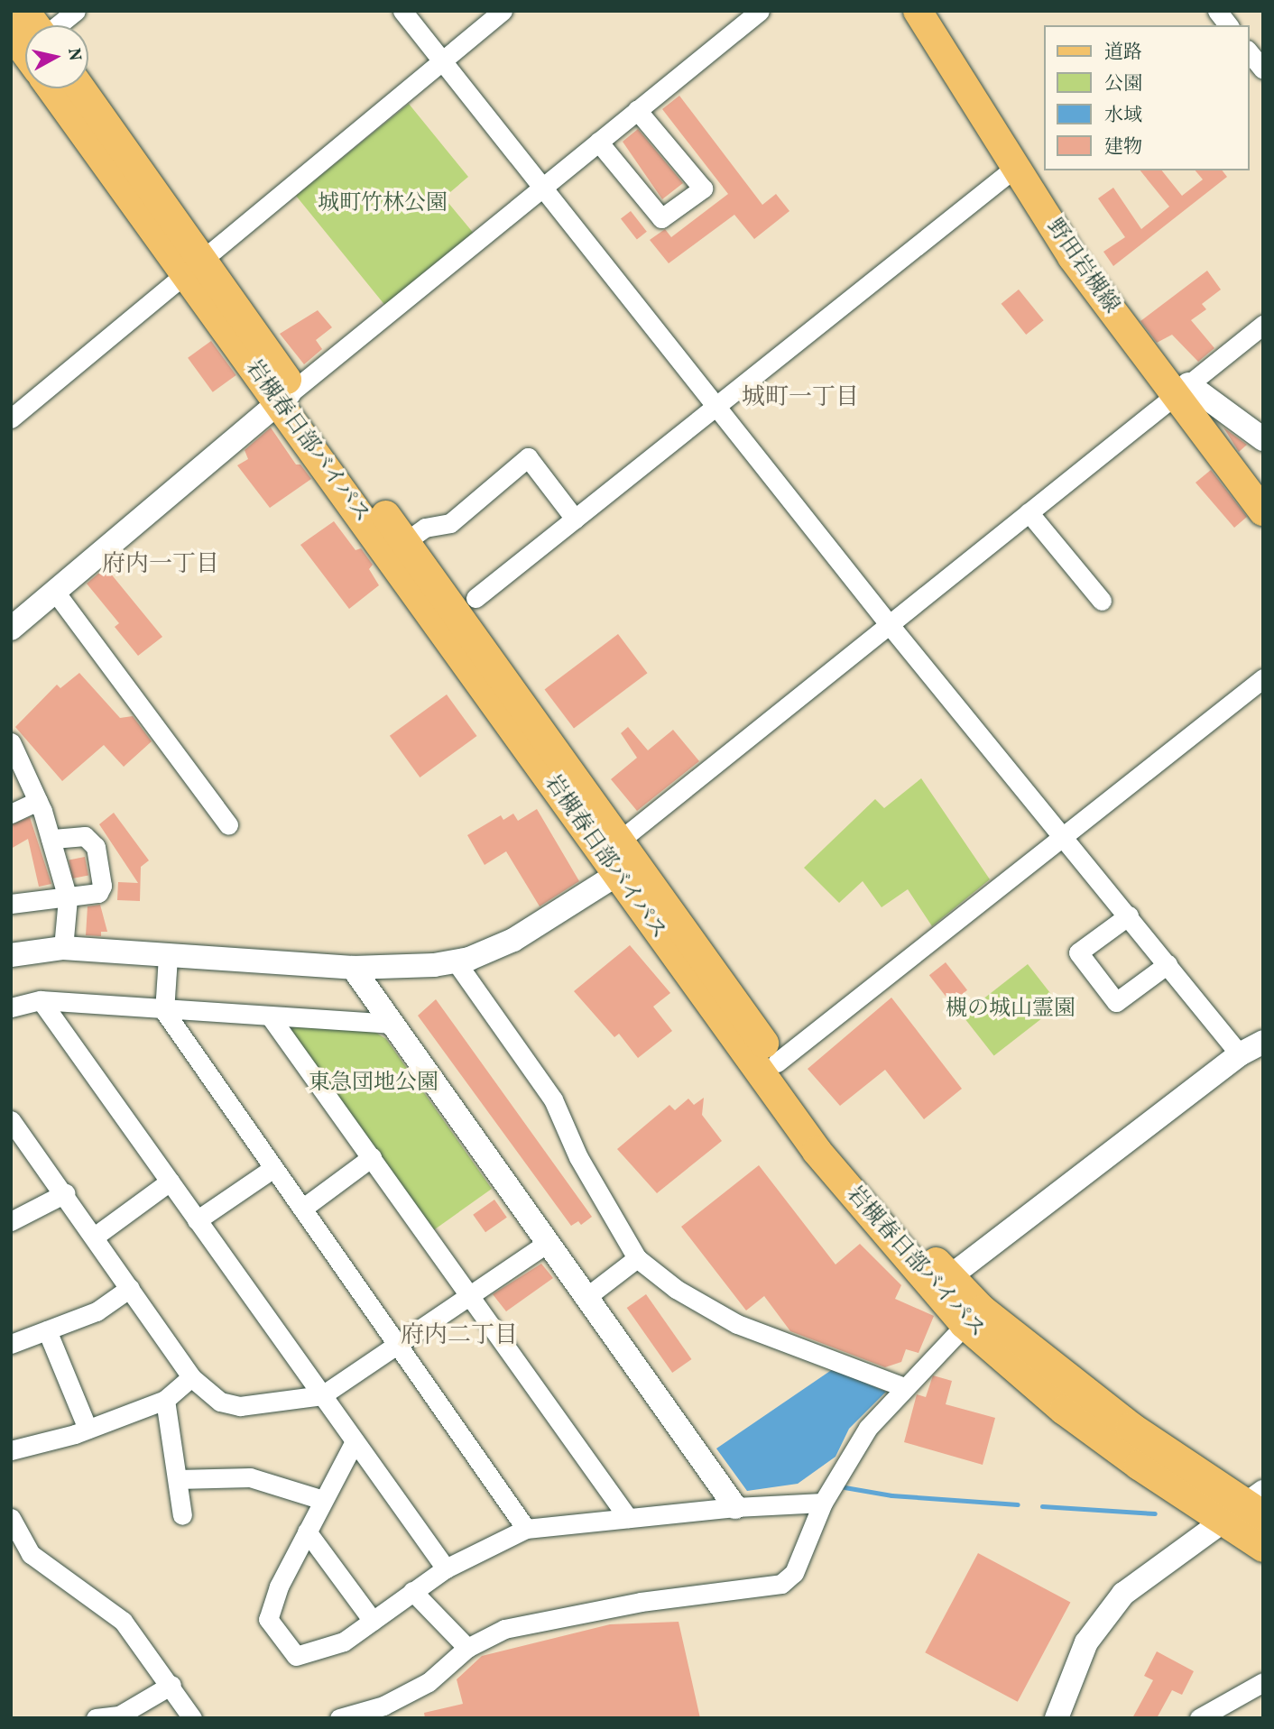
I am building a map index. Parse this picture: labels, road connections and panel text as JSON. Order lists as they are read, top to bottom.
{
  "streets": {
    "highway": ["岩槻春日部バイパス"],
    "main road": ["野田岩槻線"]
  },
  "districts": ["城町一丁目", "府内一丁目", "府内二丁目"],
  "parks": ["城町竹林公園", "槻の城山霊園", "東急団地公園"],
  "legend": [
    "道路",
    "公園",
    "水域",
    "建物"
  ],
  "north": "right"
}
